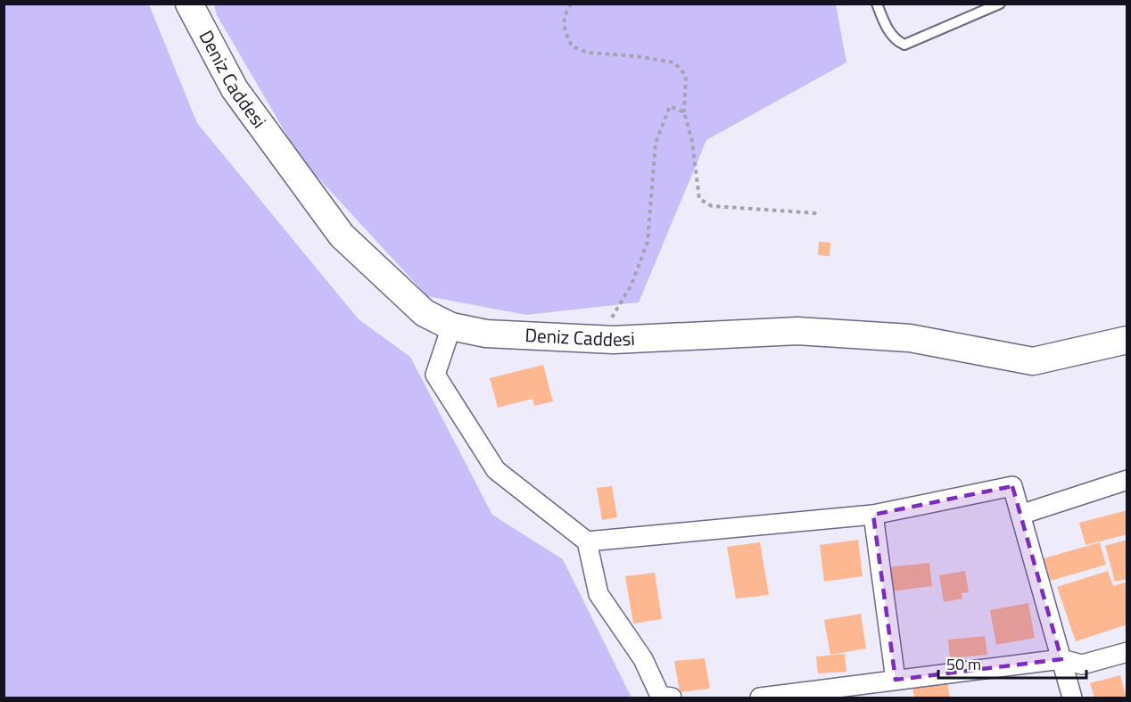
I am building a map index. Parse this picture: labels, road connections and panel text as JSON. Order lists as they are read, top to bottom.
{
  "streets": {
    "main road": ["Deniz Caddesi"]
  },
  "scale_bar": "50 m"
}
